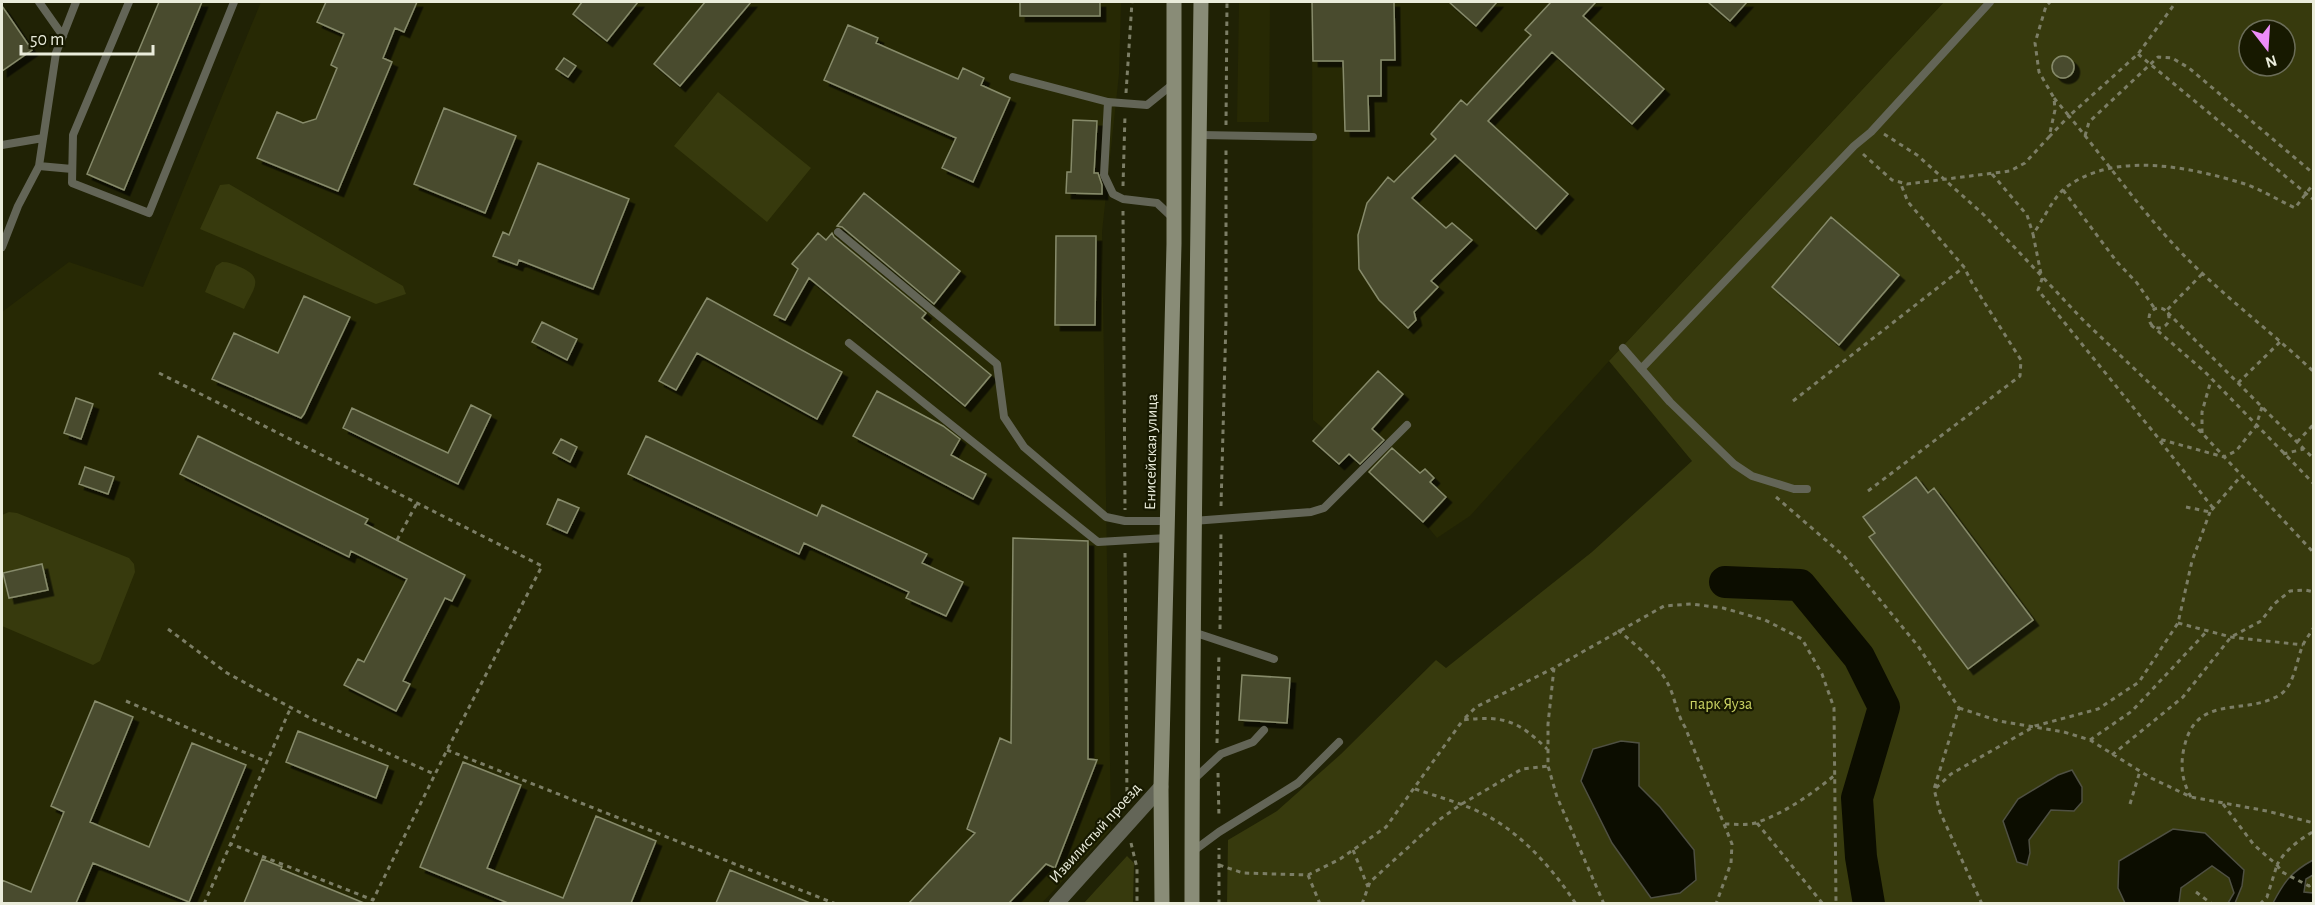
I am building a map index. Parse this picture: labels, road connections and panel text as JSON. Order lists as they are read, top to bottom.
{
  "streets": {
    "main road": ["Енисейская улица"],
    "street": ["Извилистый проезд"]
  },
  "crossings": [
    ["Енисейская улица", "Извилистый проезд"]
  ],
  "parks": ["парк Яуза"],
  "scale_bar": "50 m",
  "north": "bottom"
}
